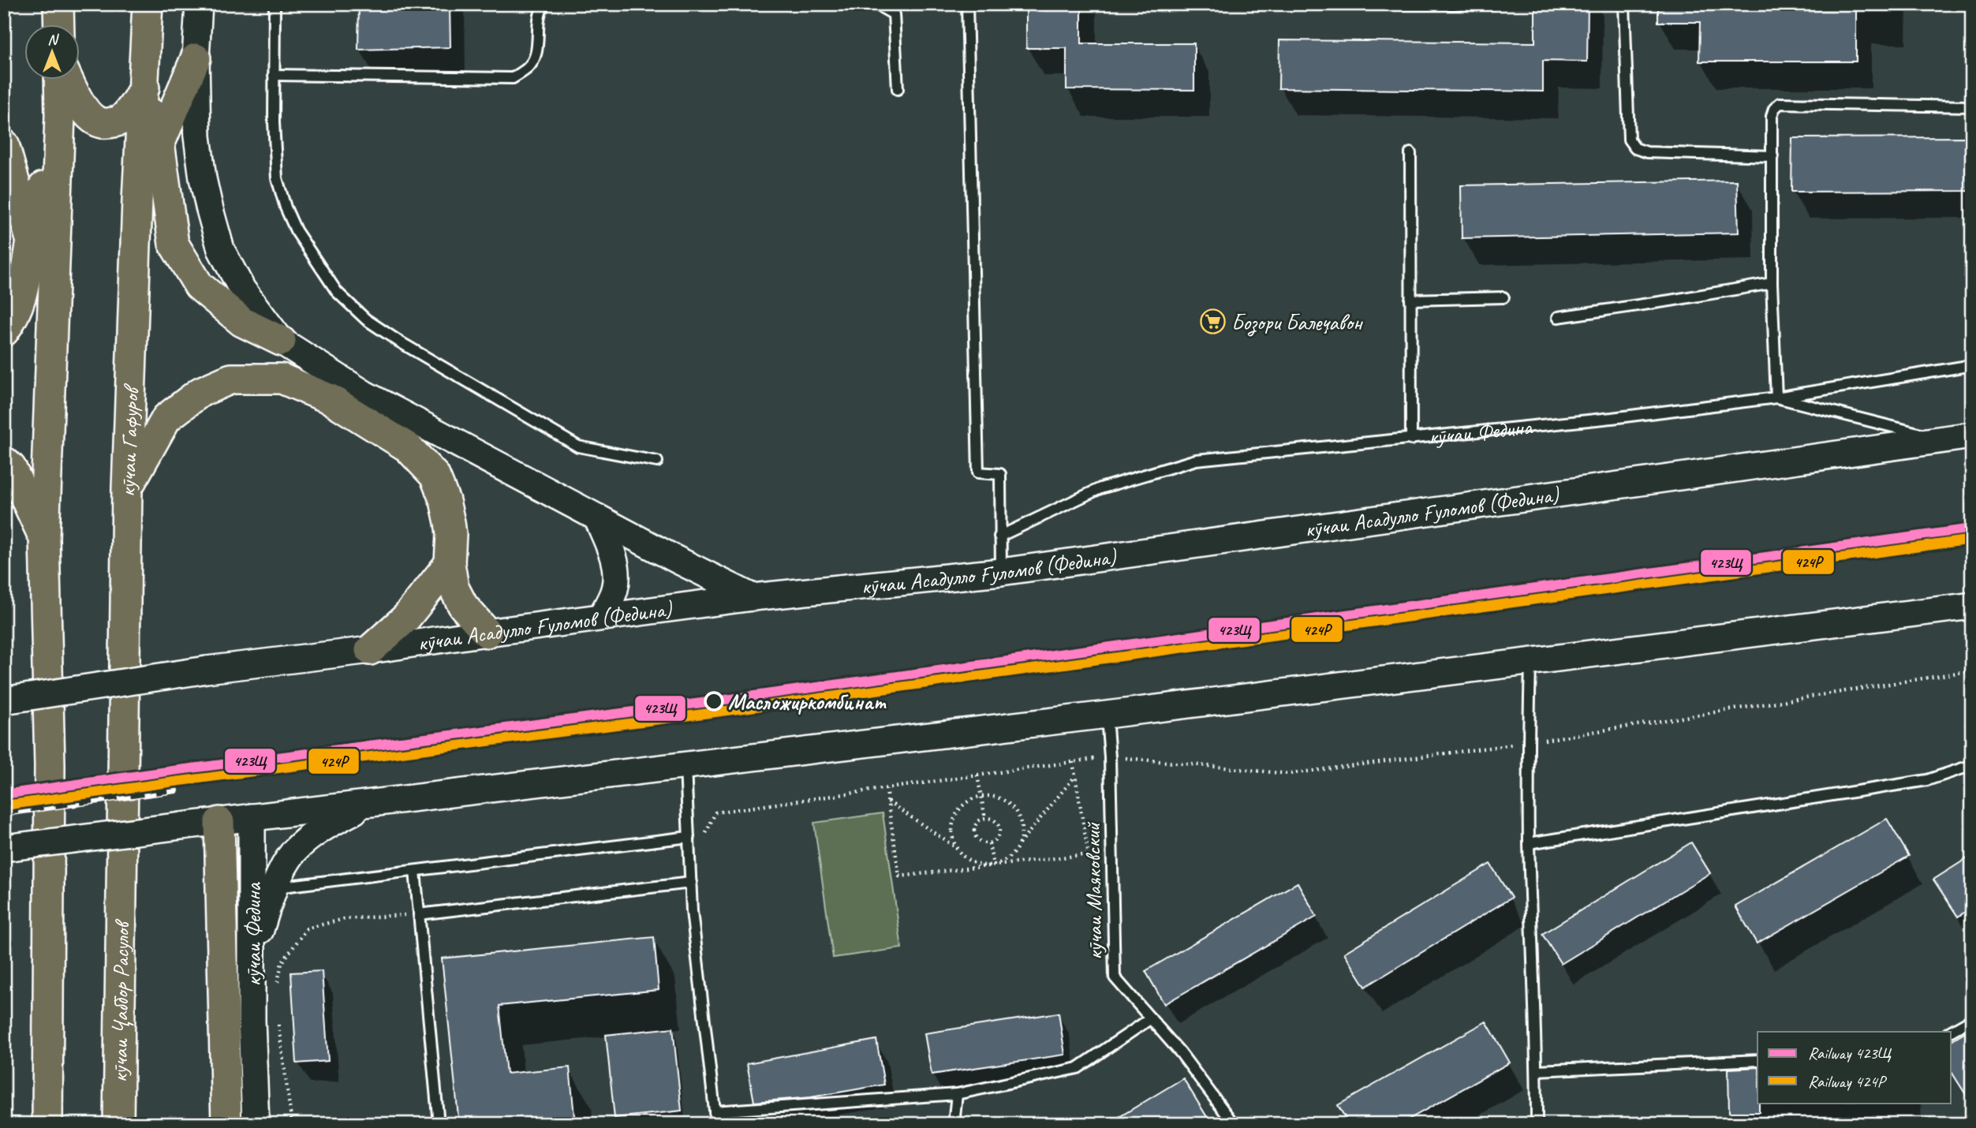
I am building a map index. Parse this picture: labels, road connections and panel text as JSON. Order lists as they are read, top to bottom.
{
  "streets": {
    "main road": ["кӯчаи Гафуров", "кӯчаи Ҷаббор Расулов"],
    "street": ["кӯчаи Федина", "кӯчаи Асадулло Ғуломов (Федина)"],
    "lane": ["кӯчаи Маяковский"]
  },
  "crossings": [
    ["кӯчаи Гафуров", "кӯчаи Ҷаббор Расулов"]
  ],
  "places": {
    "supermarket": ["Бозори Балеҷавон"],
    "other": ["Масложиркомбинат"]
  },
  "lines": ["rail line 423Щ", "rail line 424Р"],
  "legend": ["Railway 423Щ", "Railway 424Р"],
  "north": "top"
}
